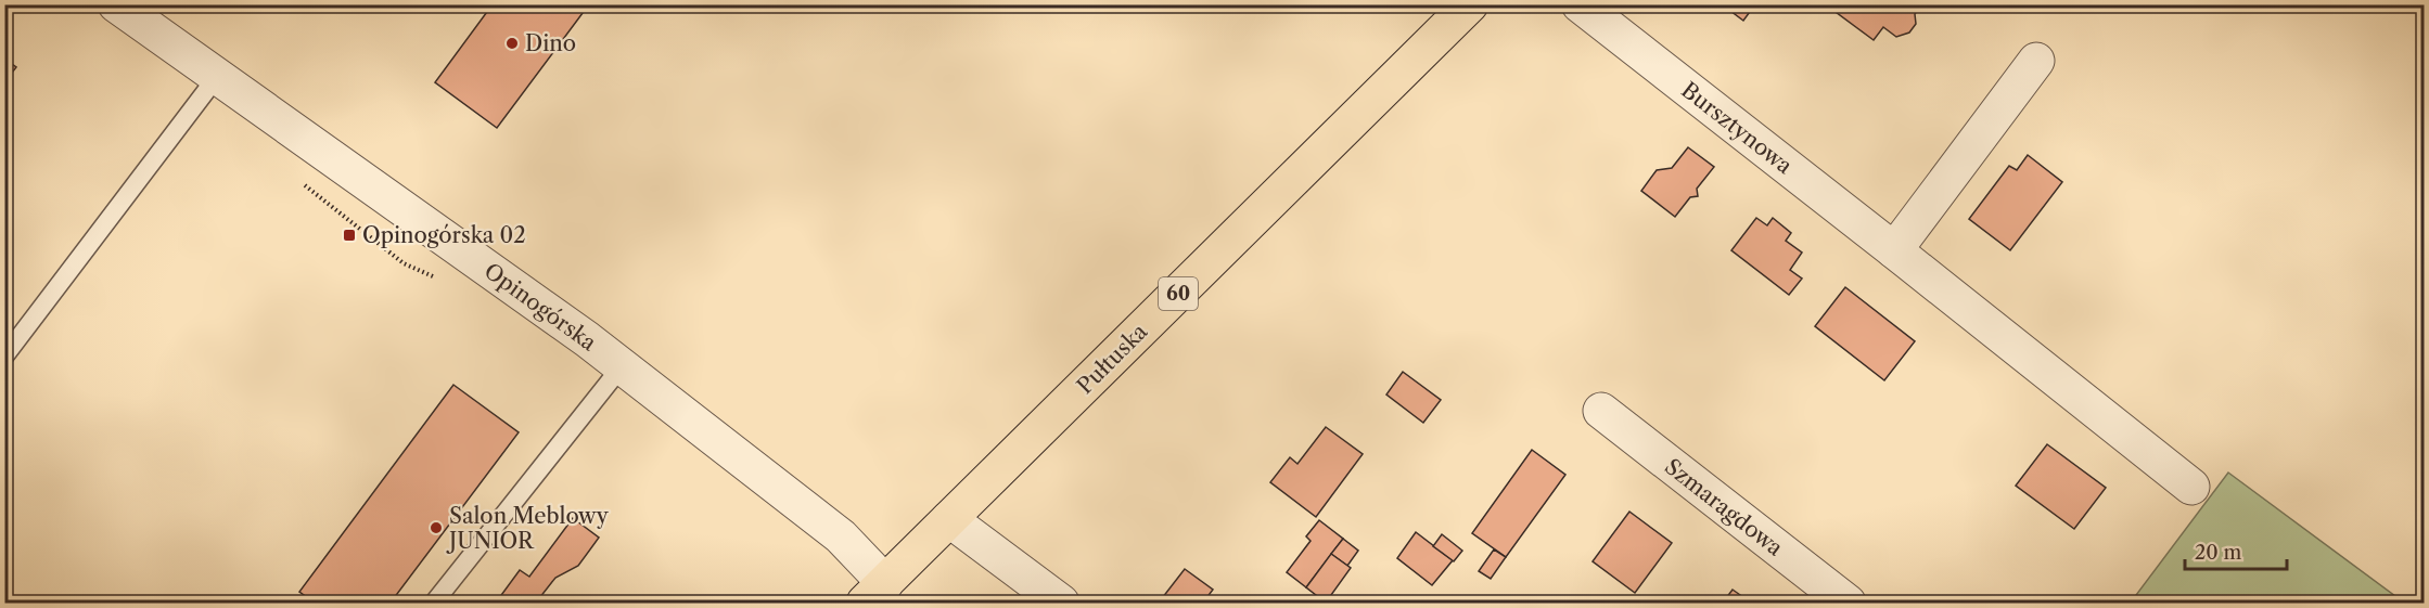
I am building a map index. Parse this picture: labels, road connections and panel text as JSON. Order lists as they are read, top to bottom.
{
  "streets": {
    "main road": ["60", "Pułtuska"],
    "street": ["Bursztynowa", "Opinogórska", "Szmaragdowa"]
  },
  "crossings": [
    ["Opinogórska", "Pułtuska"]
  ],
  "places": {
    "other": ["Dino", "Salon Meblowy JUNIOR"],
    "transit": ["Opinogórska 02"]
  },
  "scale_bar": "20 m"
}
